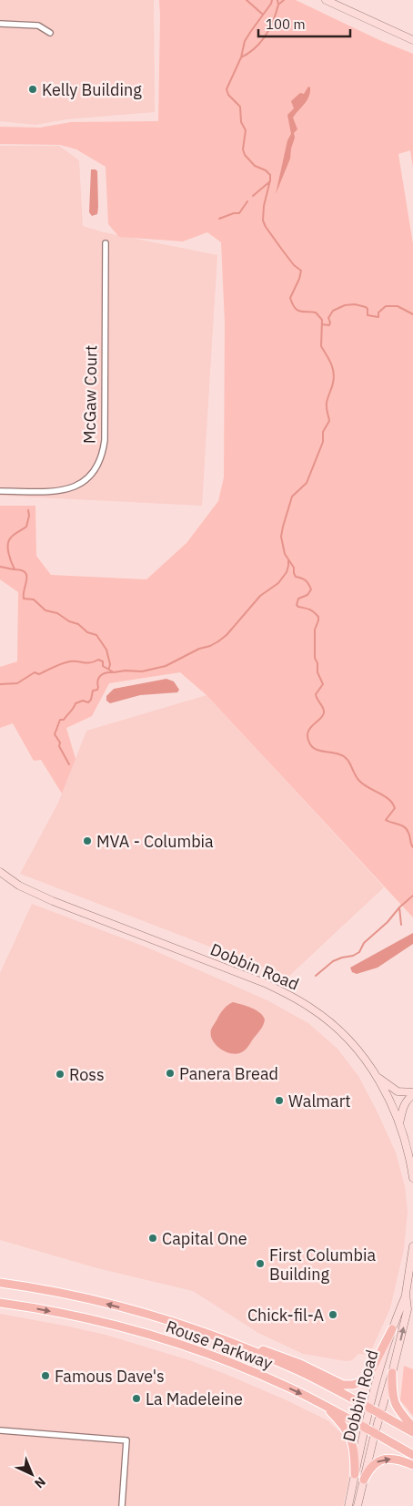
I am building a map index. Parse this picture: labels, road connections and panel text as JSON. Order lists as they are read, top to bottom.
{
  "streets": {
    "main road": ["Rouse Parkway"],
    "street": ["McGaw Court", "Dobbin Road"]
  },
  "crossings": [
    ["Dobbin Road", "Rouse Parkway"]
  ],
  "places": [
    "Kelly Building",
    "MVA - Columbia",
    "Panera Bread",
    "Ross",
    "Walmart",
    "Capital One",
    "First Columbia Building",
    "Chick-fil-A",
    "Famous Dave's",
    "La Madeleine"
  ],
  "scale_bar": "100 m",
  "north": "bottom right"
}
